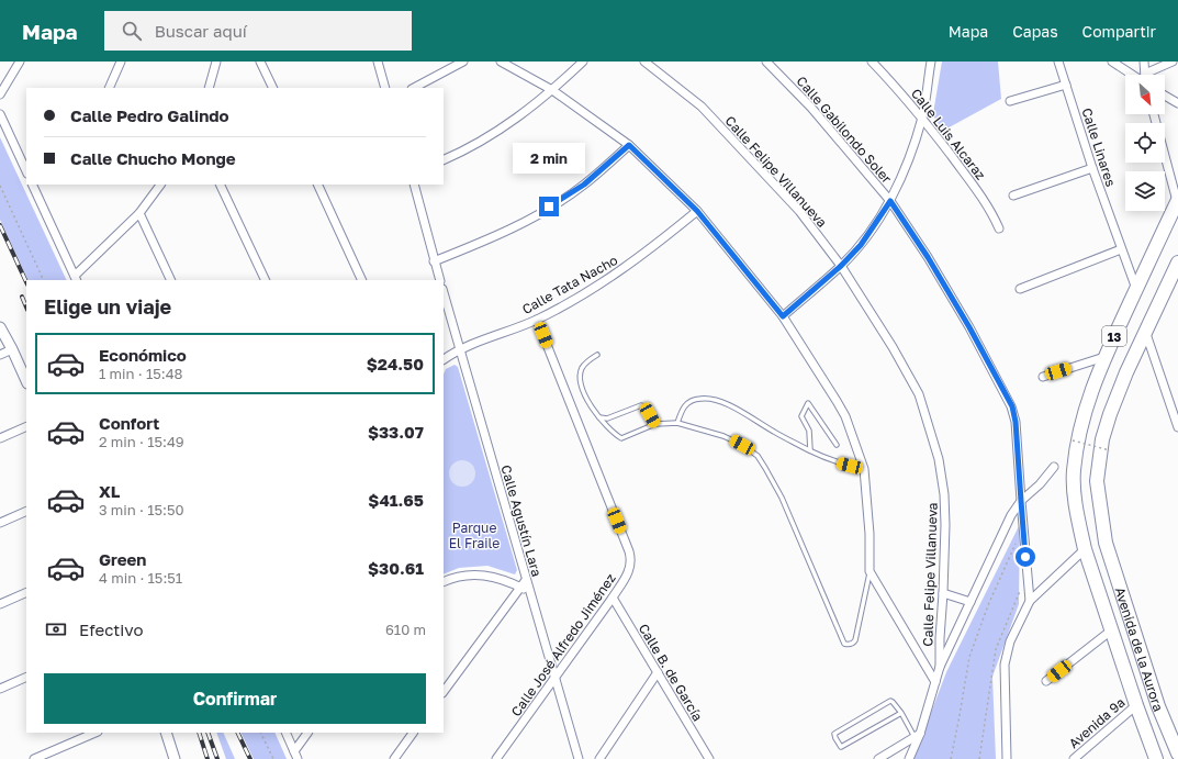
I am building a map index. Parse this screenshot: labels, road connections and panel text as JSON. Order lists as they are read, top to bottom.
{
  "streets": {
    "main road": ["13", "Avenida de la Aurora"],
    "street": [
      "Calle Gabilondo Soler",
      "Calle Luis Alcaraz",
      "Calle Linares",
      "Calle Felipe Villanueva",
      "Calle Tata Nacho",
      "Calle Agustín Lara",
      "Calle José Alfredo Jiménez",
      "Calle B. de García",
      "Avenida 9a"
    ]
  },
  "crossings": [
    ["Calle Linares", "13"],
    ["Calle Tata Nacho", "Calle Agustín Lara"],
    ["Calle Tata Nacho", "Calle José Alfredo Jiménez"],
    ["13", "Avenida de la Aurora"],
    ["Calle Agustín Lara", "Calle José Alfredo Jiménez"],
    ["Calle José Alfredo Jiménez", "Calle B. de García"],
    ["Avenida de la Aurora", "Avenida 9a"]
  ],
  "parks": ["Parque El Fraile"],
  "north": "bottom right",
  "page": {
    "header": "Mapa",
    "search": "Buscar aquí",
    "nav": ["Mapa", "Capas", "Compartir"],
    "banner": ["Calle Pedro Galindo", "Calle Chucho Monge"],
    "bubble": "2 min",
    "heading": "Elige un viaje",
    "list": [
      {
        "name": "Económico",
        "note": "1 min · 15:48",
        "value": "$24.50"
      },
      {
        "name": "Confort",
        "note": "2 min · 15:49",
        "value": "$33.07"
      },
      {
        "name": "XL",
        "note": "3 min · 15:50",
        "value": "$41.65"
      },
      {
        "name": "Green",
        "note": "4 min · 15:51",
        "value": "$30.61"
      }
    ],
    "pay": ["Efectivo", "610 m"],
    "buttons": "Confirmar"
  }
}
